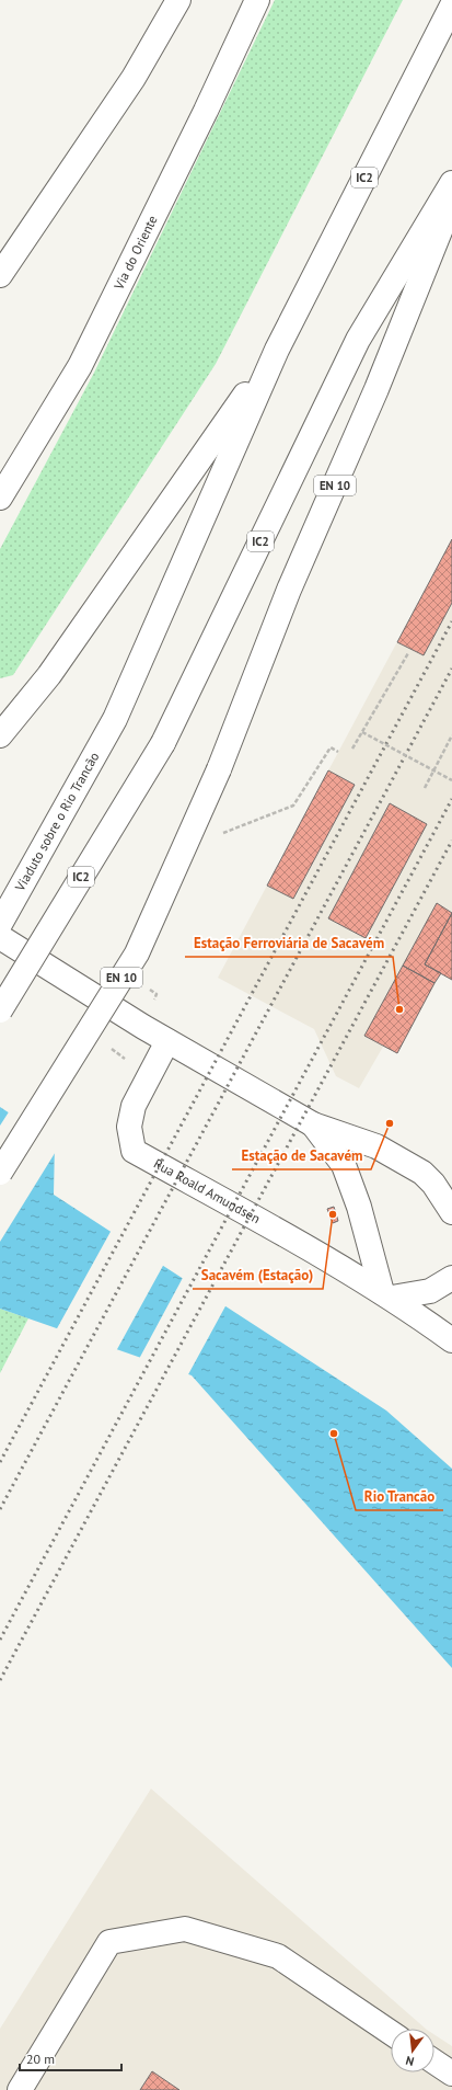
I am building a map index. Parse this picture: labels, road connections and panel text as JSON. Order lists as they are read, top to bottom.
{
  "streets": {
    "main road": [
      "IC2",
      "Via do Oriente",
      "EN 10",
      "Viaduto sobre o Rio Trancão",
      "Rua Roald Amundsen"
    ]
  },
  "crossings": [
    ["IC2", "Viaduto sobre o Rio Trancão"]
  ],
  "places": [
    "Estação Ferroviária de Sacavém",
    "Estação de Sacavém",
    "Sacavém (Estação)",
    "Rio Trancão"
  ],
  "scale_bar": "20 m",
  "north": "bottom"
}
